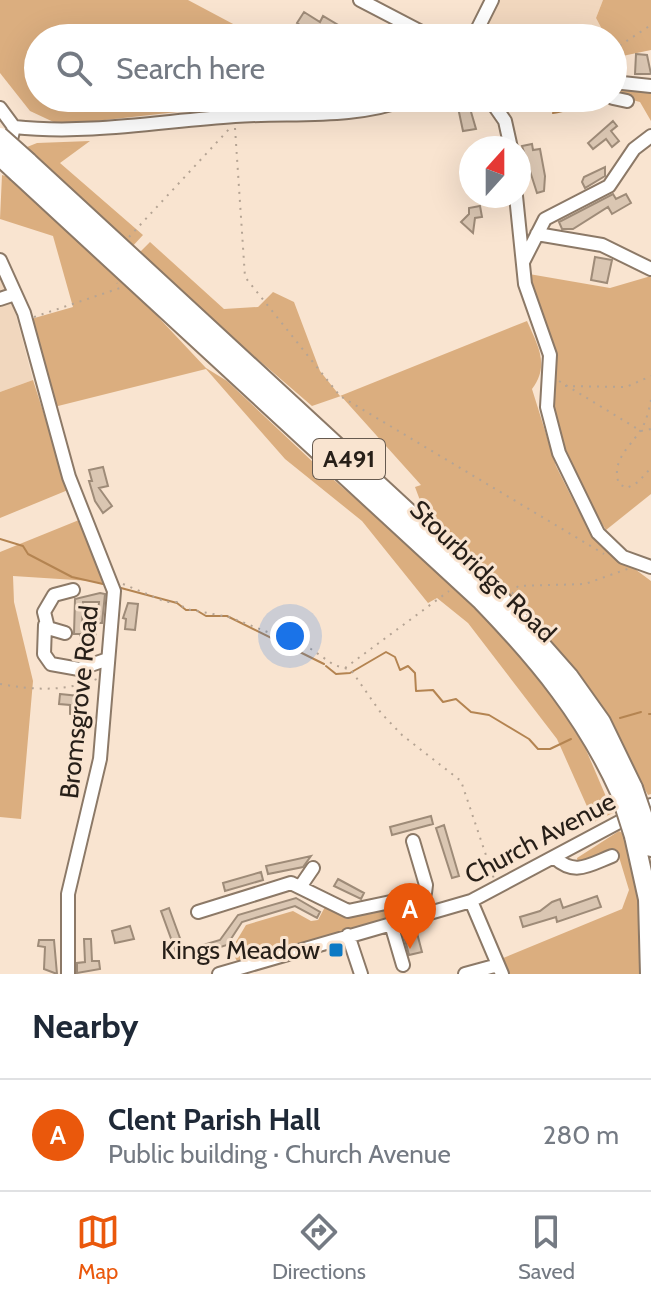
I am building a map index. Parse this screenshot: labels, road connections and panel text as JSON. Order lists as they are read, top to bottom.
{
  "streets": {
    "highway": ["A491", "Stourbridge Road"],
    "street": ["Bromsgrove Road", "Church Avenue"]
  },
  "places": {
    "transit": ["Kings Meadow"]
  },
  "north": "top",
  "page": {
    "search": "Search here",
    "pins": "A",
    "heading": "Nearby",
    "list": [
      {
        "mark": "A",
        "name": "Clent Parish Hall",
        "note": "Public building · Church Avenue",
        "value": "280 m"
      }
    ],
    "nav": ["Map", "Directions", "Saved"]
  }
}
